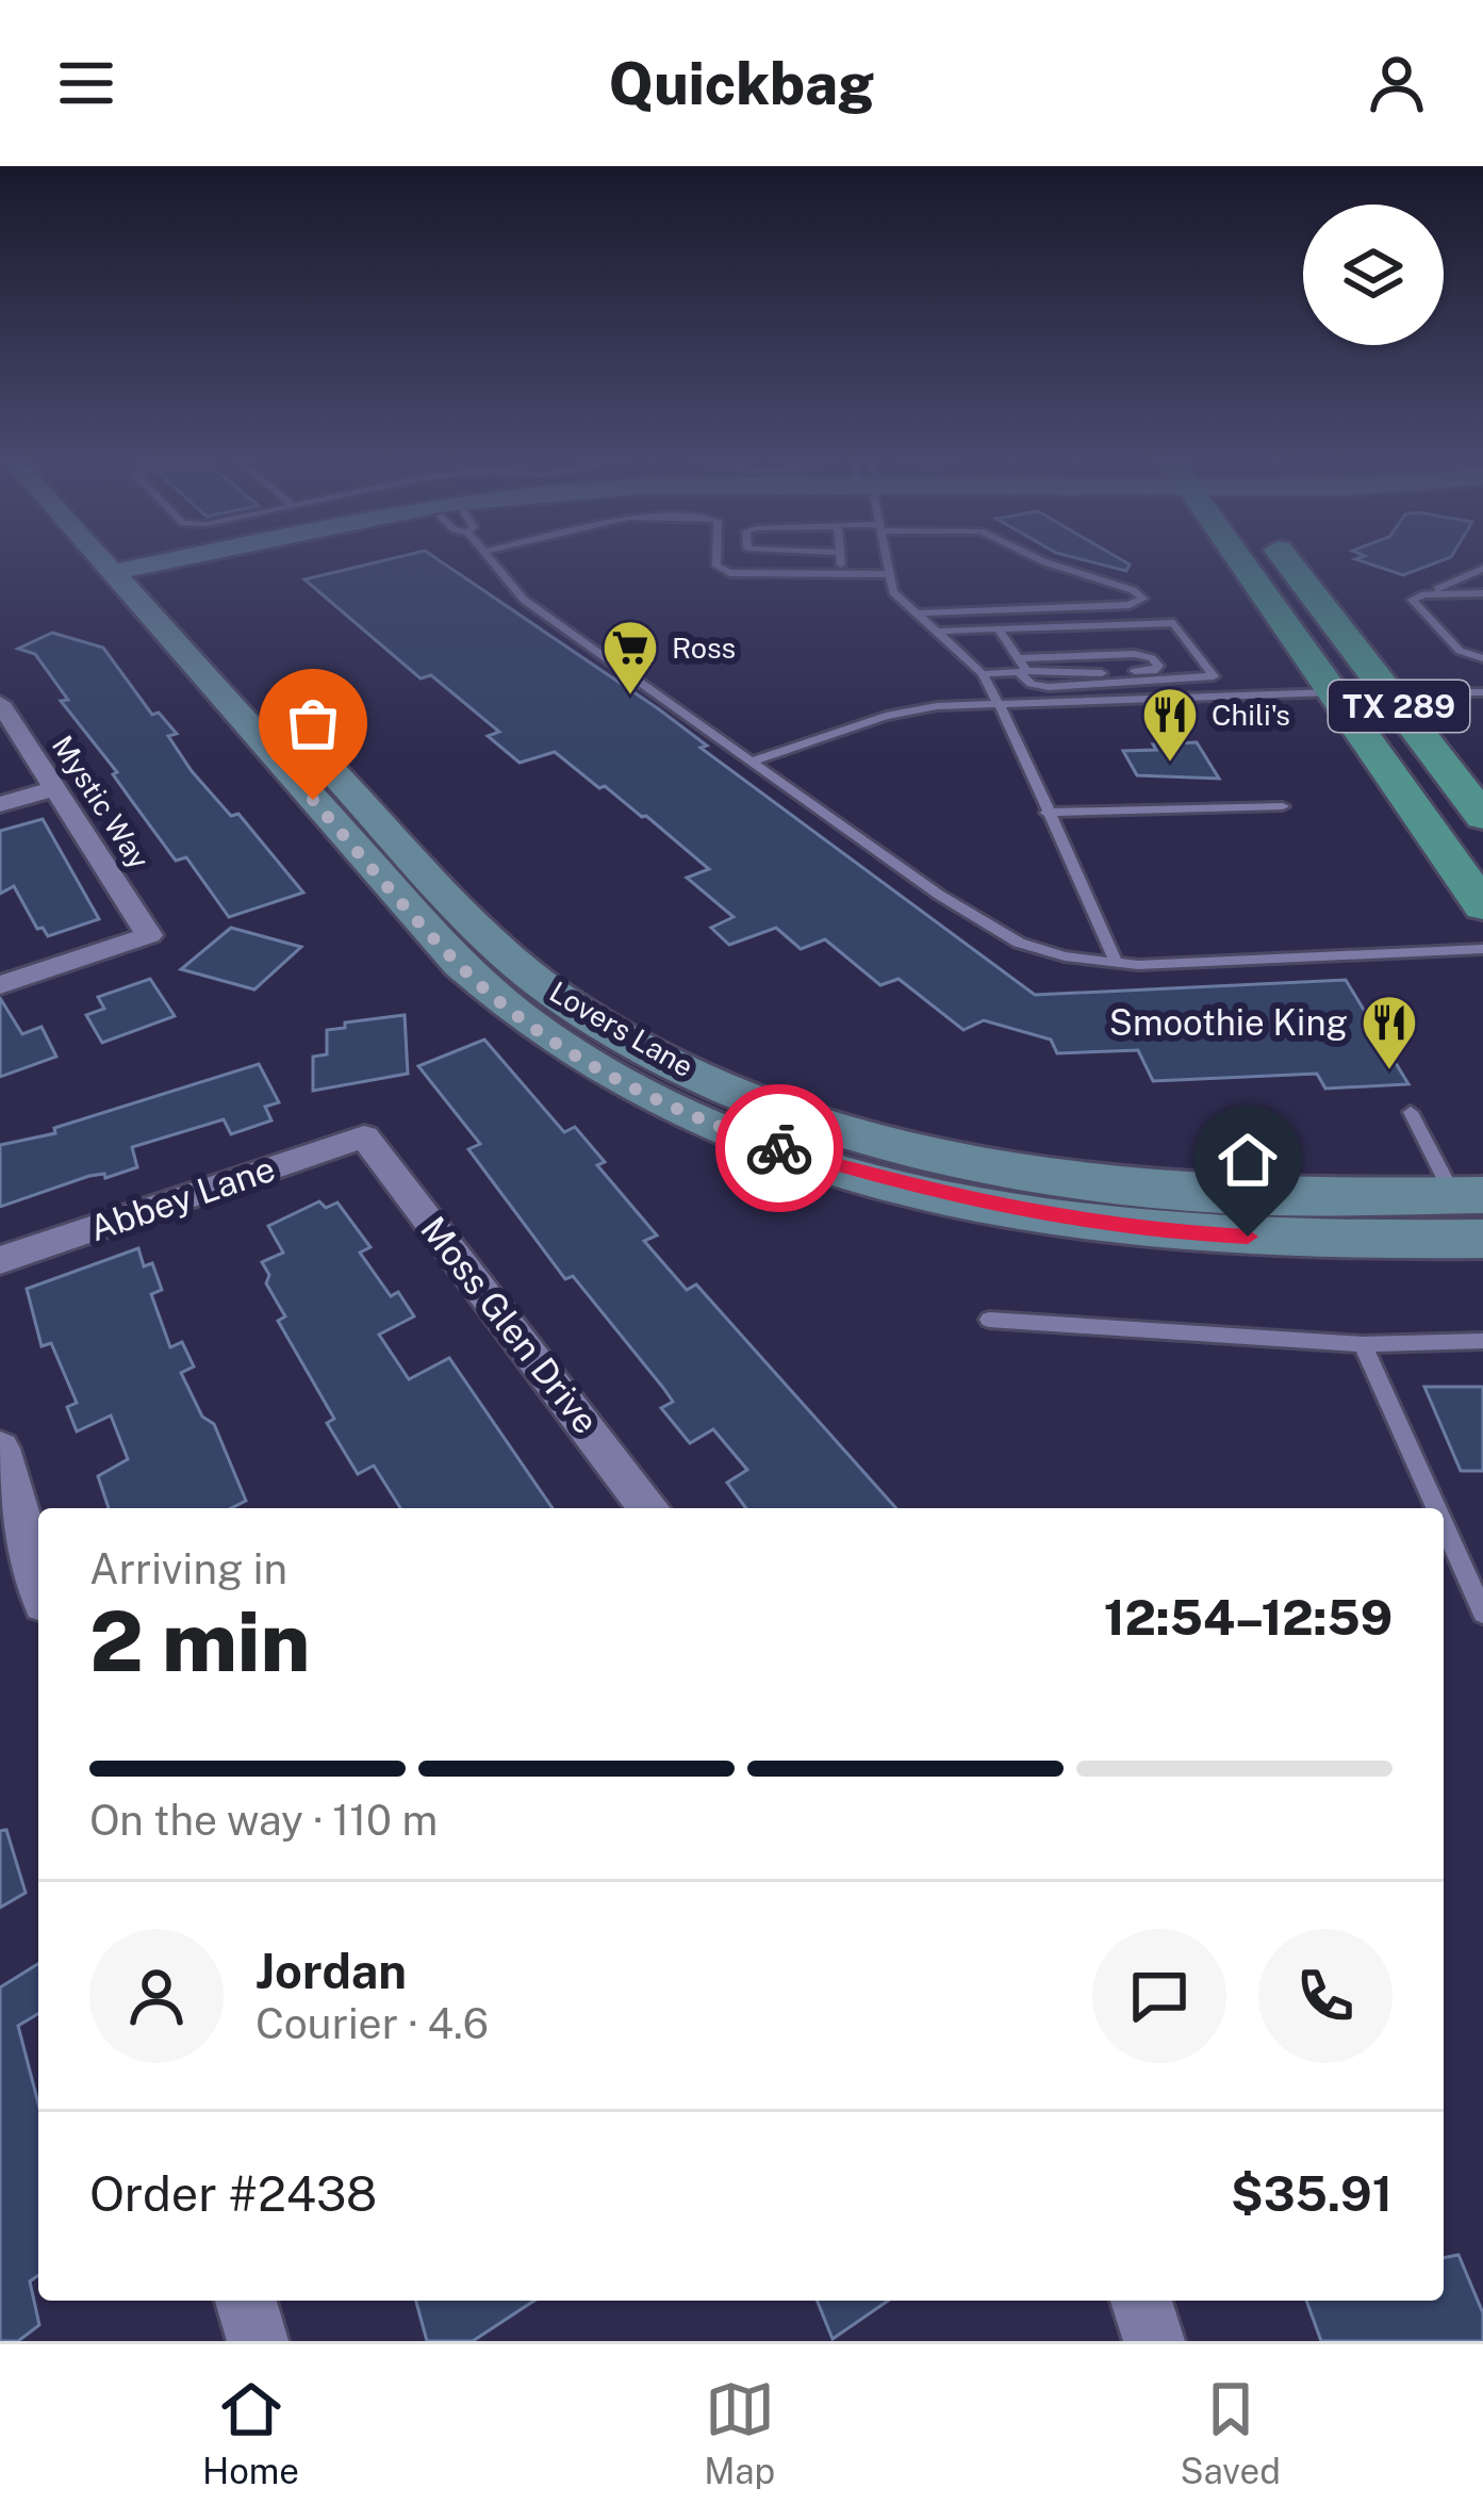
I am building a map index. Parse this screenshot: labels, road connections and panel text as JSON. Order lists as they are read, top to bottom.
{
  "streets": {
    "main road": ["TX 289"],
    "street": [
      "Mystic Way",
      "Lovers Lane",
      "Abbey Lane",
      "Moss Glen Drive"
    ]
  },
  "crossings": [
    ["Abbey Lane", "Moss Glen Drive"]
  ],
  "places": {
    "supermarket": ["Ross"],
    "restaurant": ["Chili's", "Smoothie King"]
  },
  "page": {
    "header": "Quickbag",
    "heading": ["2 min", "Arriving in", "12:54–12:59"],
    "panel": [
      "Jordan",
      "Courier · 4.6",
      "Order #2438",
      "$35.91"
    ],
    "bar": "On the way · 110 m",
    "tabs": ["Home", "Map", "Saved"]
  }
}
